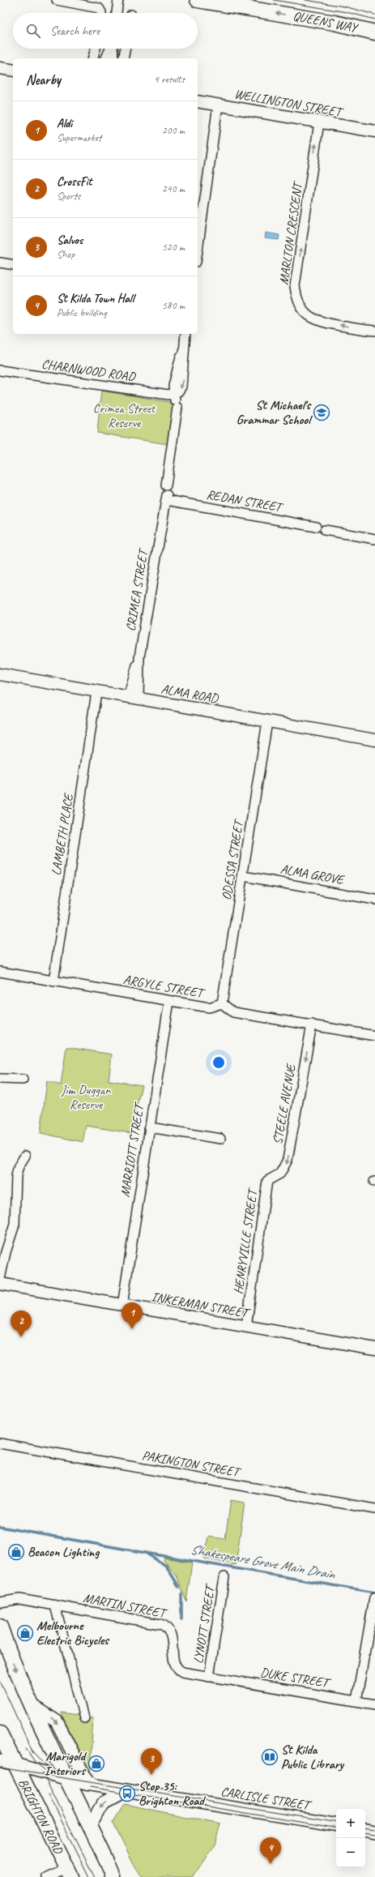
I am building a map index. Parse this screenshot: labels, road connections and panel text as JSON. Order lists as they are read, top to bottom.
{
  "streets": {
    "highway": ["QUEENS WAY", "BRIGHTON ROAD"],
    "main road": ["CARLISLE STREET"],
    "street": [
      "WELLINGTON STREET",
      "MARLTON CRESCENT",
      "CHARNWOOD ROAD",
      "REDAN STREET",
      "CRIMEA STREET",
      "ALMA ROAD",
      "LAMBETH PLACE",
      "ODESSA STREET",
      "ALMA GROVE",
      "ARGYLE STREET",
      "STEELE AVENUE",
      "MARRIOTT STREET",
      "HENRYVILLE STREET",
      "INKERMAN STREET",
      "PAKINGTON STREET",
      "MARTIN STREET",
      "LYNOTT STREET",
      "DUKE STREET"
    ]
  },
  "crossings": [
    ["WELLINGTON STREET", "MARLTON CRESCENT"],
    ["REDAN STREET", "CRIMEA STREET"],
    ["CRIMEA STREET", "ALMA ROAD"],
    ["ALMA ROAD", "LAMBETH PLACE"],
    ["ALMA ROAD", "ODESSA STREET"],
    ["LAMBETH PLACE", "ARGYLE STREET"],
    ["ODESSA STREET", "ALMA GROVE"],
    ["ODESSA STREET", "ARGYLE STREET"],
    ["ARGYLE STREET", "MARRIOTT STREET"],
    ["STEELE AVENUE", "HENRYVILLE STREET"],
    ["MARRIOTT STREET", "INKERMAN STREET"],
    ["HENRYVILLE STREET", "INKERMAN STREET"],
    ["MARTIN STREET", "LYNOTT STREET"],
    ["MARTIN STREET", "DUKE STREET"],
    ["LYNOTT STREET", "DUKE STREET"],
    ["CARLISLE STREET", "BRIGHTON ROAD"]
  ],
  "one_way": ["QUEENS WAY", "MARLTON CRESCENT", "STEELE AVENUE"],
  "water": ["Shakespeare Grove Main Drain"],
  "parks": ["Crimea Street Reserve", "Jim Duggan Reserve"],
  "places": {
    "school or university": ["St Michael's Grammar School"],
    "shop": ["Beacon Lighting", "Melbourne Electric Bicycles", "Marigold Interiors"],
    "library": ["St Kilda Public Library"],
    "bus stop": ["Stop 35: Brighton Road"]
  },
  "page": {
    "search": "Search here",
    "heading": ["Nearby", "4 results"],
    "list": [
      {
        "mark": "1",
        "name": "Aldi",
        "note": "Supermarket",
        "value": "200 m"
      },
      {
        "mark": "2",
        "name": "CrossFit",
        "note": "Sports",
        "value": "240 m"
      },
      {
        "mark": "3",
        "name": "Salvos",
        "note": "Shop",
        "value": "520 m"
      },
      {
        "mark": "4",
        "name": "St Kilda Town Hall",
        "note": "Public building",
        "value": "580 m"
      }
    ],
    "pins": [
      "1",
      "2",
      "3",
      "4"
    ],
    "map_buttons": ["+", "−"]
  }
}
